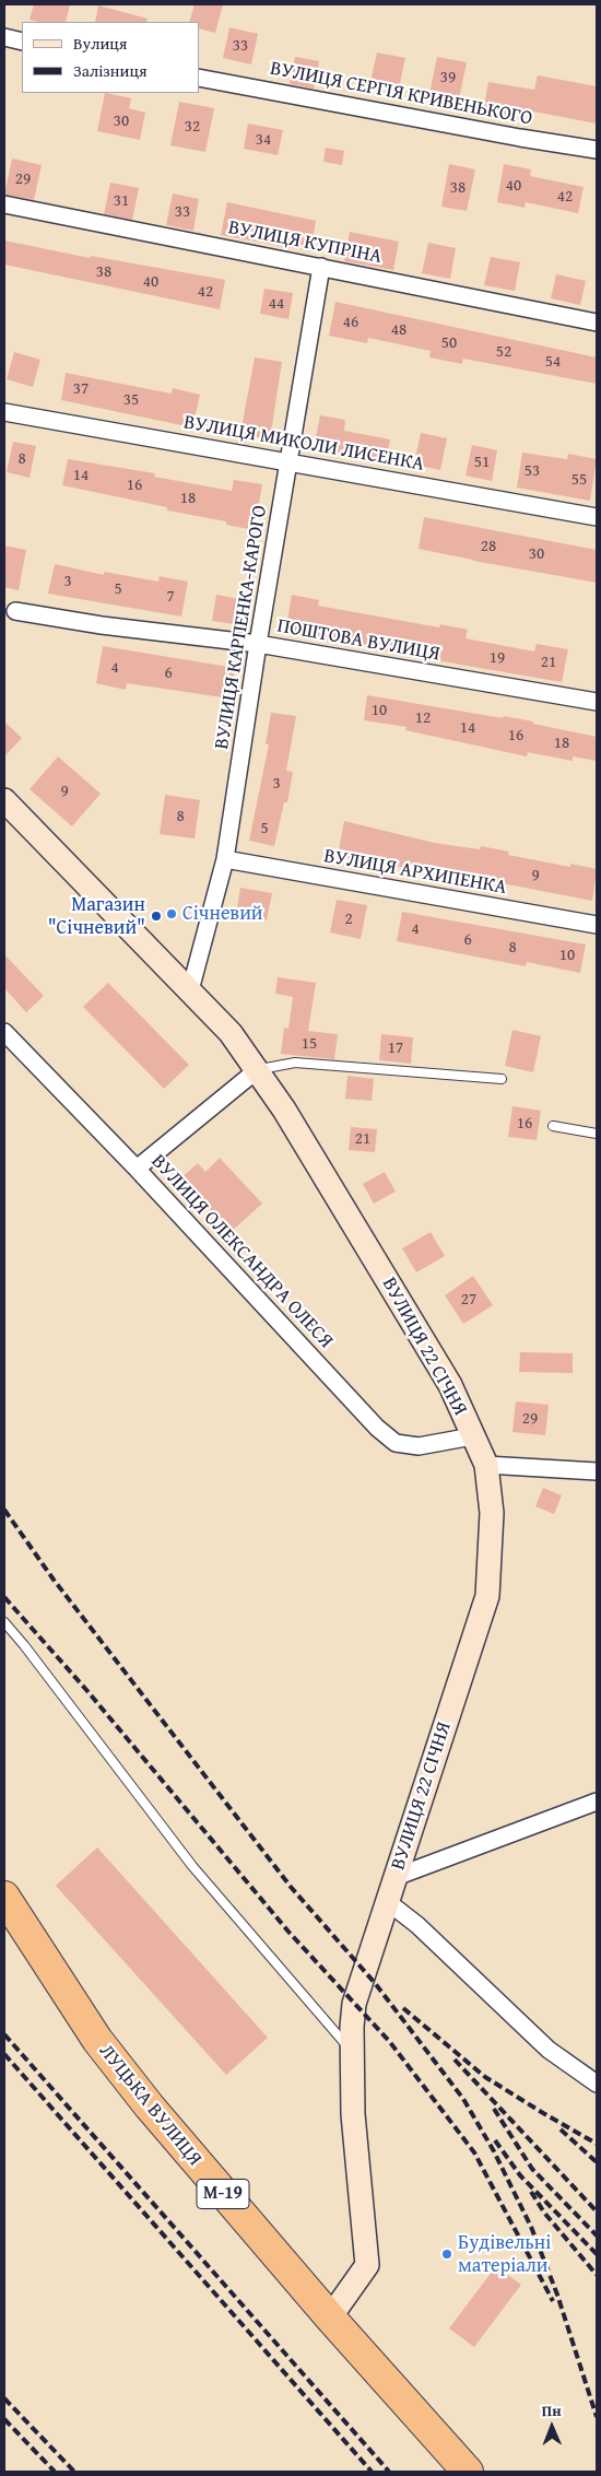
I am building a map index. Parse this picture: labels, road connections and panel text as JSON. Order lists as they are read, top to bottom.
{
  "streets": {
    "highway": ["ЛУЦЬКА ВУЛИЦЯ", "М-19"],
    "street": [
      "ВУЛИЦЯ СЕРГІЯ КРИВЕНЬКОГО",
      "ВУЛИЦЯ КУПРІНА",
      "ВУЛИЦЯ МИКОЛИ ЛИСЕНКА",
      "ВУЛИЦЯ КАРПЕНКА-КАРОГО",
      "ПОШТОВА ВУЛИЦЯ",
      "ВУЛИЦЯ АРХИПЕНКА",
      "ВУЛИЦЯ ОЛЕКСАНДРА ОЛЕСЯ",
      "ВУЛИЦЯ 22 СІЧНЯ"
    ]
  },
  "crossings": [
    ["ВУЛИЦЯ КУПРІНА", "ВУЛИЦЯ КАРПЕНКА-КАРОГО"],
    ["ВУЛИЦЯ МИКОЛИ ЛИСЕНКА", "ВУЛИЦЯ КАРПЕНКА-КАРОГО"],
    ["ВУЛИЦЯ КАРПЕНКА-КАРОГО", "ПОШТОВА ВУЛИЦЯ"],
    ["ВУЛИЦЯ КАРПЕНКА-КАРОГО", "ВУЛИЦЯ АРХИПЕНКА"],
    ["ВУЛИЦЯ КАРПЕНКА-КАРОГО", "ВУЛИЦЯ 22 СІЧНЯ"],
    ["ВУЛИЦЯ ОЛЕКСАНДРА ОЛЕСЯ", "ВУЛИЦЯ 22 СІЧНЯ"],
    ["ВУЛИЦЯ 22 СІЧНЯ", "ЛУЦЬКА ВУЛИЦЯ"]
  ],
  "places": ["Січневий", "Магазин \"Січневий\"", "Будівельні матеріали"],
  "house_numbers": [
    "33",
    "39",
    "30",
    "32",
    "34",
    "29",
    "40",
    "38",
    "42",
    "31",
    "33",
    "38",
    "40",
    "42",
    "44",
    "46",
    "48",
    "50",
    "52",
    "54",
    "37",
    "35",
    "8",
    "51",
    "53",
    "14",
    "55",
    "16",
    "18",
    "28",
    "30",
    "3",
    "5",
    "7",
    "19",
    "21",
    "4",
    "6",
    "10",
    "12",
    "14",
    "16",
    "18",
    "3",
    "9",
    "8",
    "5",
    "9",
    "2",
    "4",
    "6",
    "8",
    "10",
    "15",
    "17",
    "16",
    "21",
    "27",
    "29"
  ],
  "legend": ["Вулиця", "Залізниця"],
  "north": "top"
}
